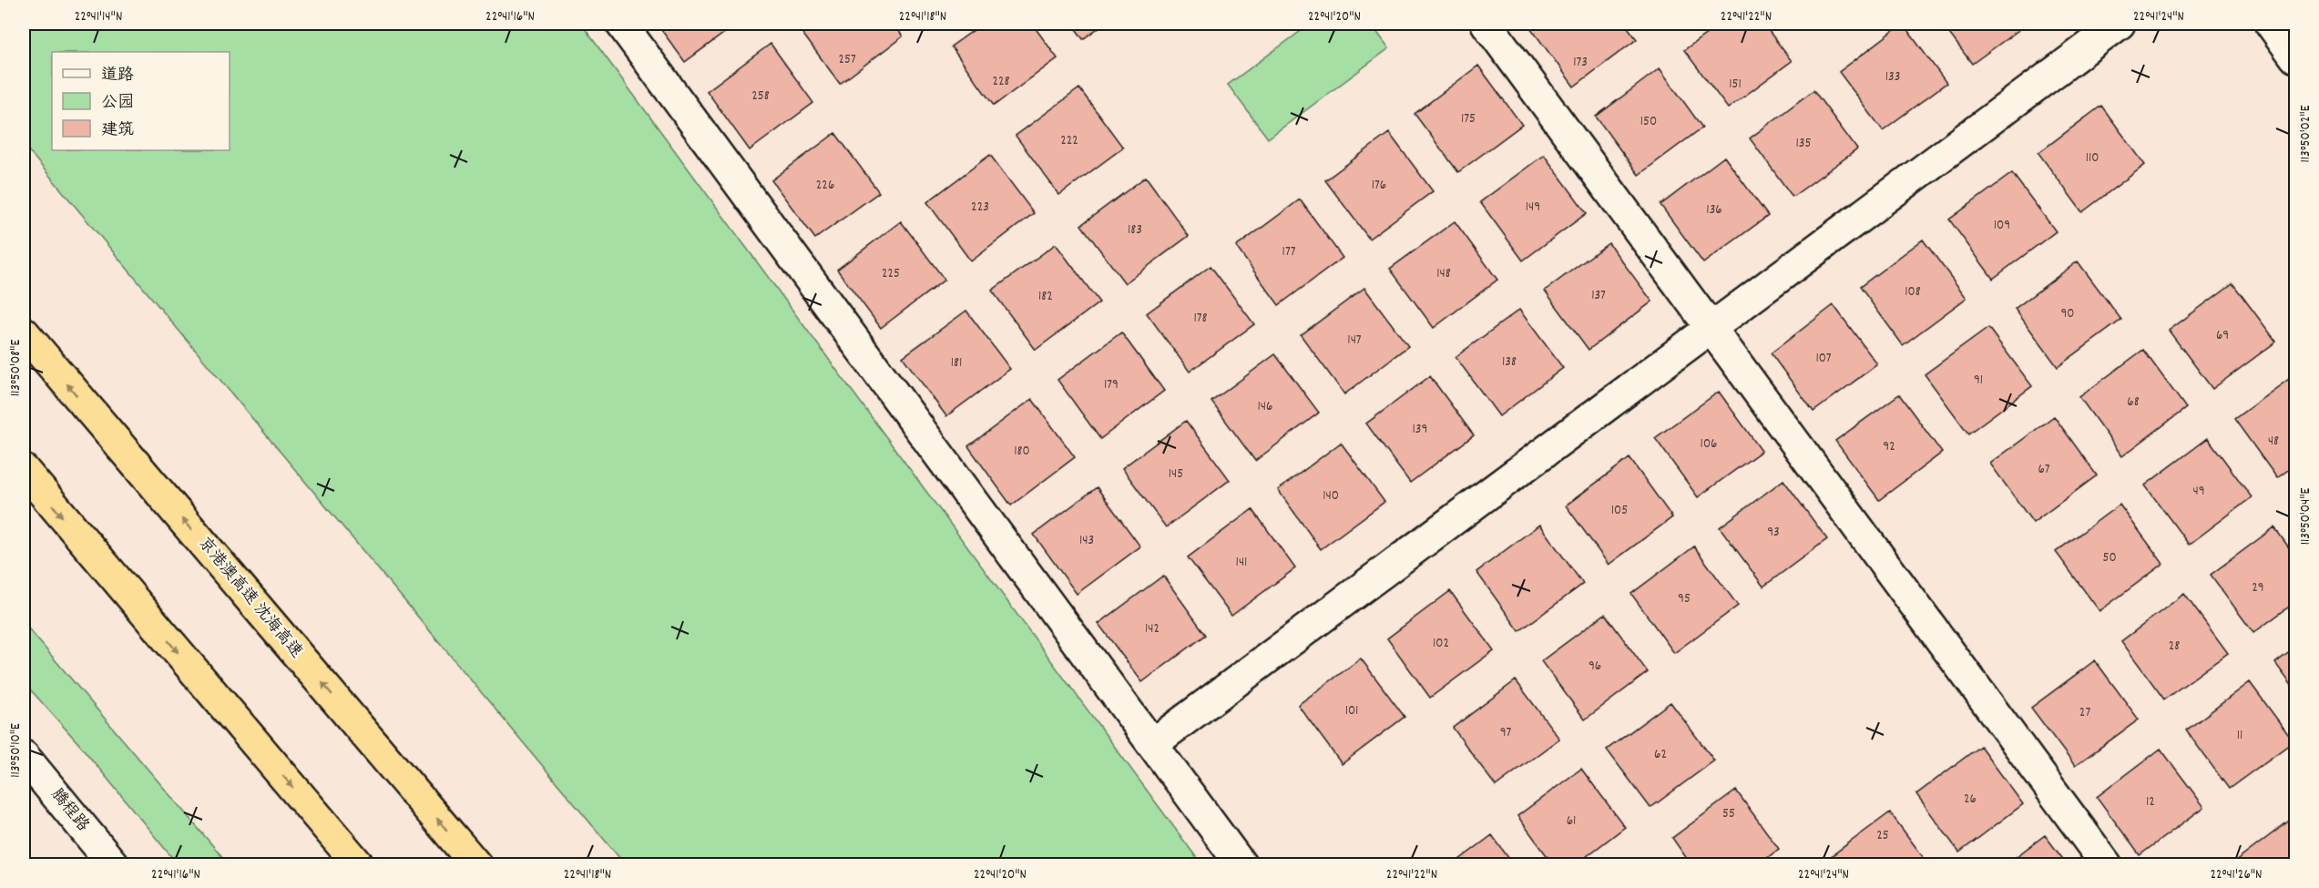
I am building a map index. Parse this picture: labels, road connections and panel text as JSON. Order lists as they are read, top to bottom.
{
  "streets": {
    "highway": ["京港澳高速 沈海高速"],
    "street": ["腾程路"]
  },
  "house_numbers": [
    "257",
    "173",
    "133",
    "228",
    "151",
    "258",
    "175",
    "150",
    "222",
    "135",
    "110",
    "226",
    "176",
    "223",
    "149",
    "136",
    "109",
    "183",
    "177",
    "225",
    "148",
    "108",
    "137",
    "182",
    "90",
    "178",
    "69",
    "147",
    "107",
    "138",
    "181",
    "91",
    "179",
    "68",
    "146",
    "139",
    "48",
    "106",
    "92",
    "180",
    "67",
    "145",
    "49",
    "140",
    "105",
    "93",
    "143",
    "50",
    "141",
    "29",
    "95",
    "142",
    "102",
    "28",
    "96",
    "101",
    "27",
    "97",
    "11",
    "62",
    "26",
    "12",
    "55",
    "61",
    "25"
  ],
  "legend": ["道路", "公园", "建筑"],
  "coordinates": [
    "22°41'14\"N",
    "22°41'16\"N",
    "22°41'18\"N",
    "22°41'20\"N",
    "22°41'22\"N",
    "22°41'24\"N",
    "113°50'02\"E",
    "113°50'08\"E",
    "113°50'04\"E",
    "113°50'10\"E",
    "22°41'26\"N"
  ]
}
